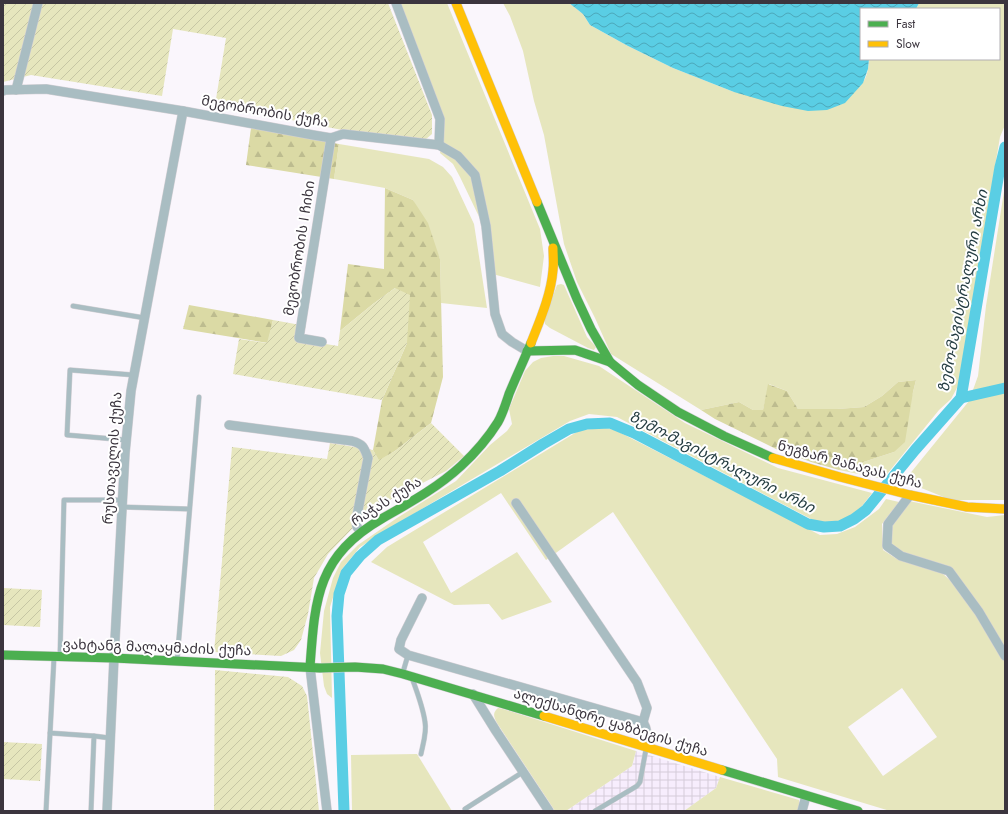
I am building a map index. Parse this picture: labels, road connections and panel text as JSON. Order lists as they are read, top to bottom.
{
  "streets": {
    "street": [
      "მეგობრობის ქუჩა",
      "მეგობრობის I ჩიხი",
      "რუსთაველის ქუჩა",
      "ნუგზარ შანავას ქუჩა",
      "რაჭას ქუჩა",
      "ვახტანგ მალაყმაძის ქუჩა",
      "ალექსანდრე ყაზბეგის ქუჩა"
    ]
  },
  "crossings": [
    ["მეგობრობის ქუჩა", "მეგობრობის I ჩიხი"],
    ["მეგობრობის ქუჩა", "რუსთაველის ქუჩა"],
    ["მეგობრობის ქუჩა", "რაჭას ქუჩა"],
    ["რუსთაველის ქუჩა", "ვახტანგ მალაყმაძის ქუჩა"],
    ["ნუგზარ შანავას ქუჩა", "რაჭას ქუჩა"],
    ["რაჭას ქუჩა", "ვახტანგ მალაყმაძის ქუჩა"],
    ["ვახტანგ მალაყმაძის ქუჩა", "ალექსანდრე ყაზბეგის ქუჩა"]
  ],
  "water": ["ზემო-მაგისტრალური არხი"],
  "legend": ["Fast", "Slow"]
}
